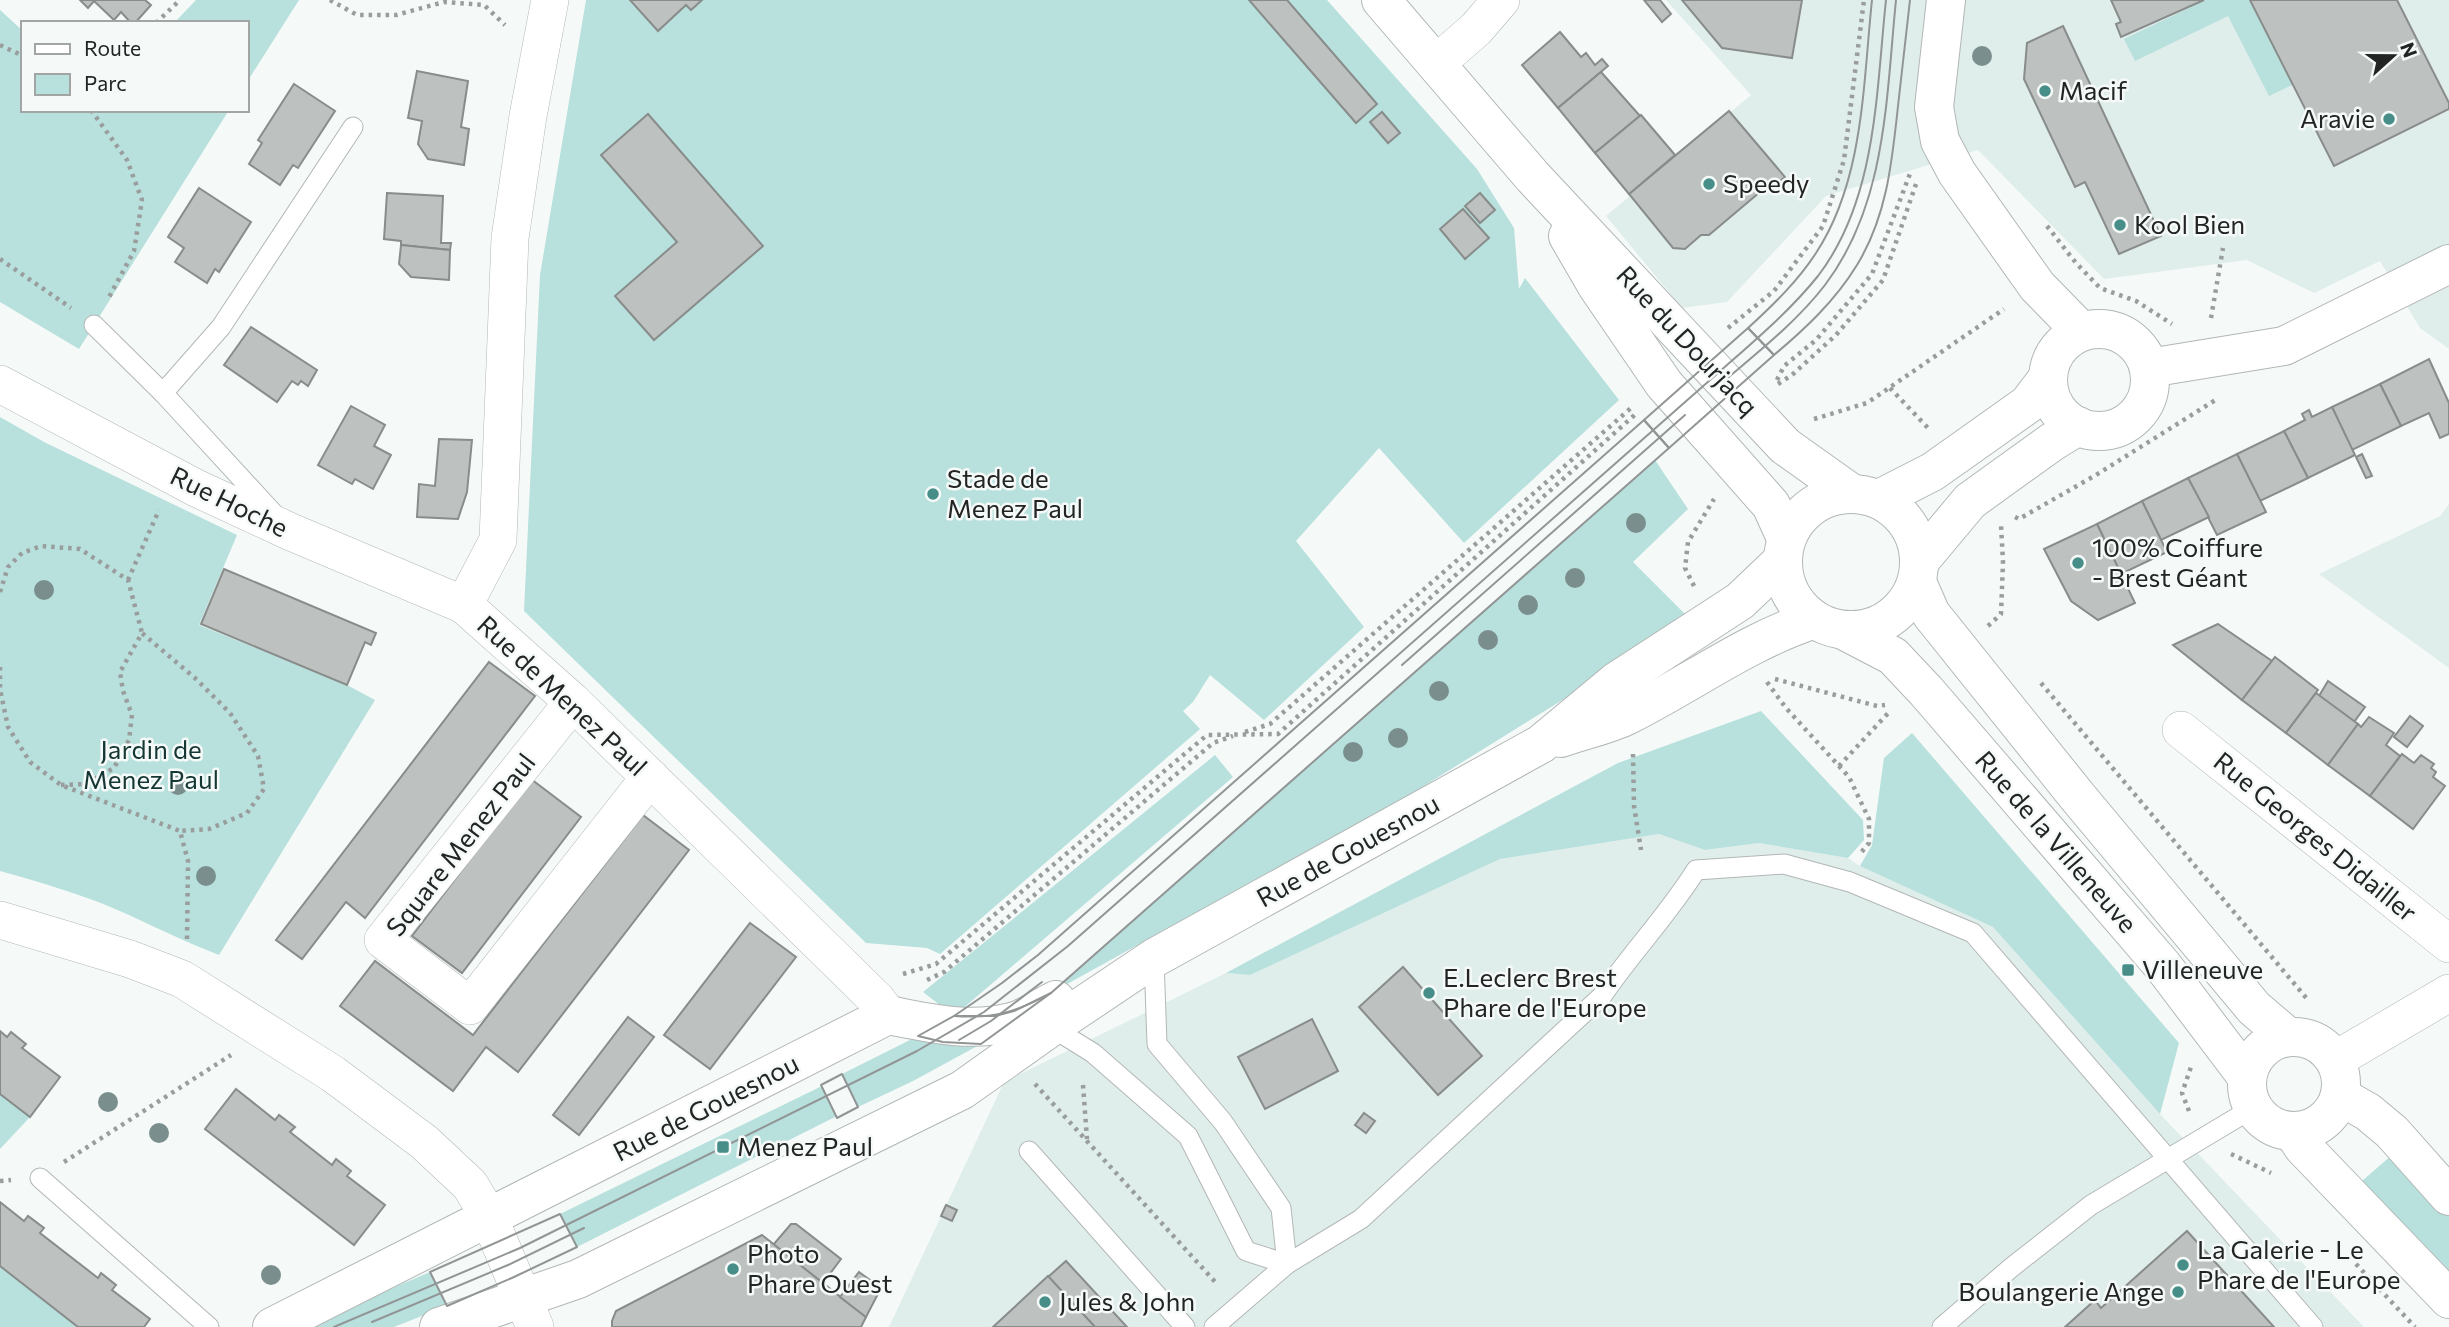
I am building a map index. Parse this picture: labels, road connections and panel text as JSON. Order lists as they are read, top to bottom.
{
  "streets": {
    "street": [
      "Rue du Dourjacq",
      "Rue Hoche",
      "Rue de Menez Paul",
      "Rue Georges Didailler",
      "Rue de la Villeneuve",
      "Square Menez Paul",
      "Rue de Gouesnou"
    ]
  },
  "crossings": [
    ["Rue du Dourjacq", "Rue de la Villeneuve"],
    ["Rue du Dourjacq", "Rue de Gouesnou"],
    ["Rue Hoche", "Rue de Menez Paul"],
    ["Rue de Menez Paul", "Square Menez Paul"],
    ["Rue de Menez Paul", "Rue de Gouesnou"],
    ["Rue de la Villeneuve", "Rue de Gouesnou"]
  ],
  "parks": ["Jardin de Menez Paul"],
  "places": {
    "other": [
      "Macif",
      "Aravie",
      "Speedy",
      "Kool Bien",
      "Stade de Menez Paul",
      "100% Coiffure - Brest Géant",
      "E.Leclerc Brest Phare de l'Europe",
      "La Galerie - Le Phare de l'Europe",
      "Photo Phare Ouest",
      "Boulangerie Ange",
      "Jules & John"
    ],
    "transit": ["Villeneuve", "Menez Paul"]
  },
  "legend": ["Route", "Parc"],
  "north": "right"
}
